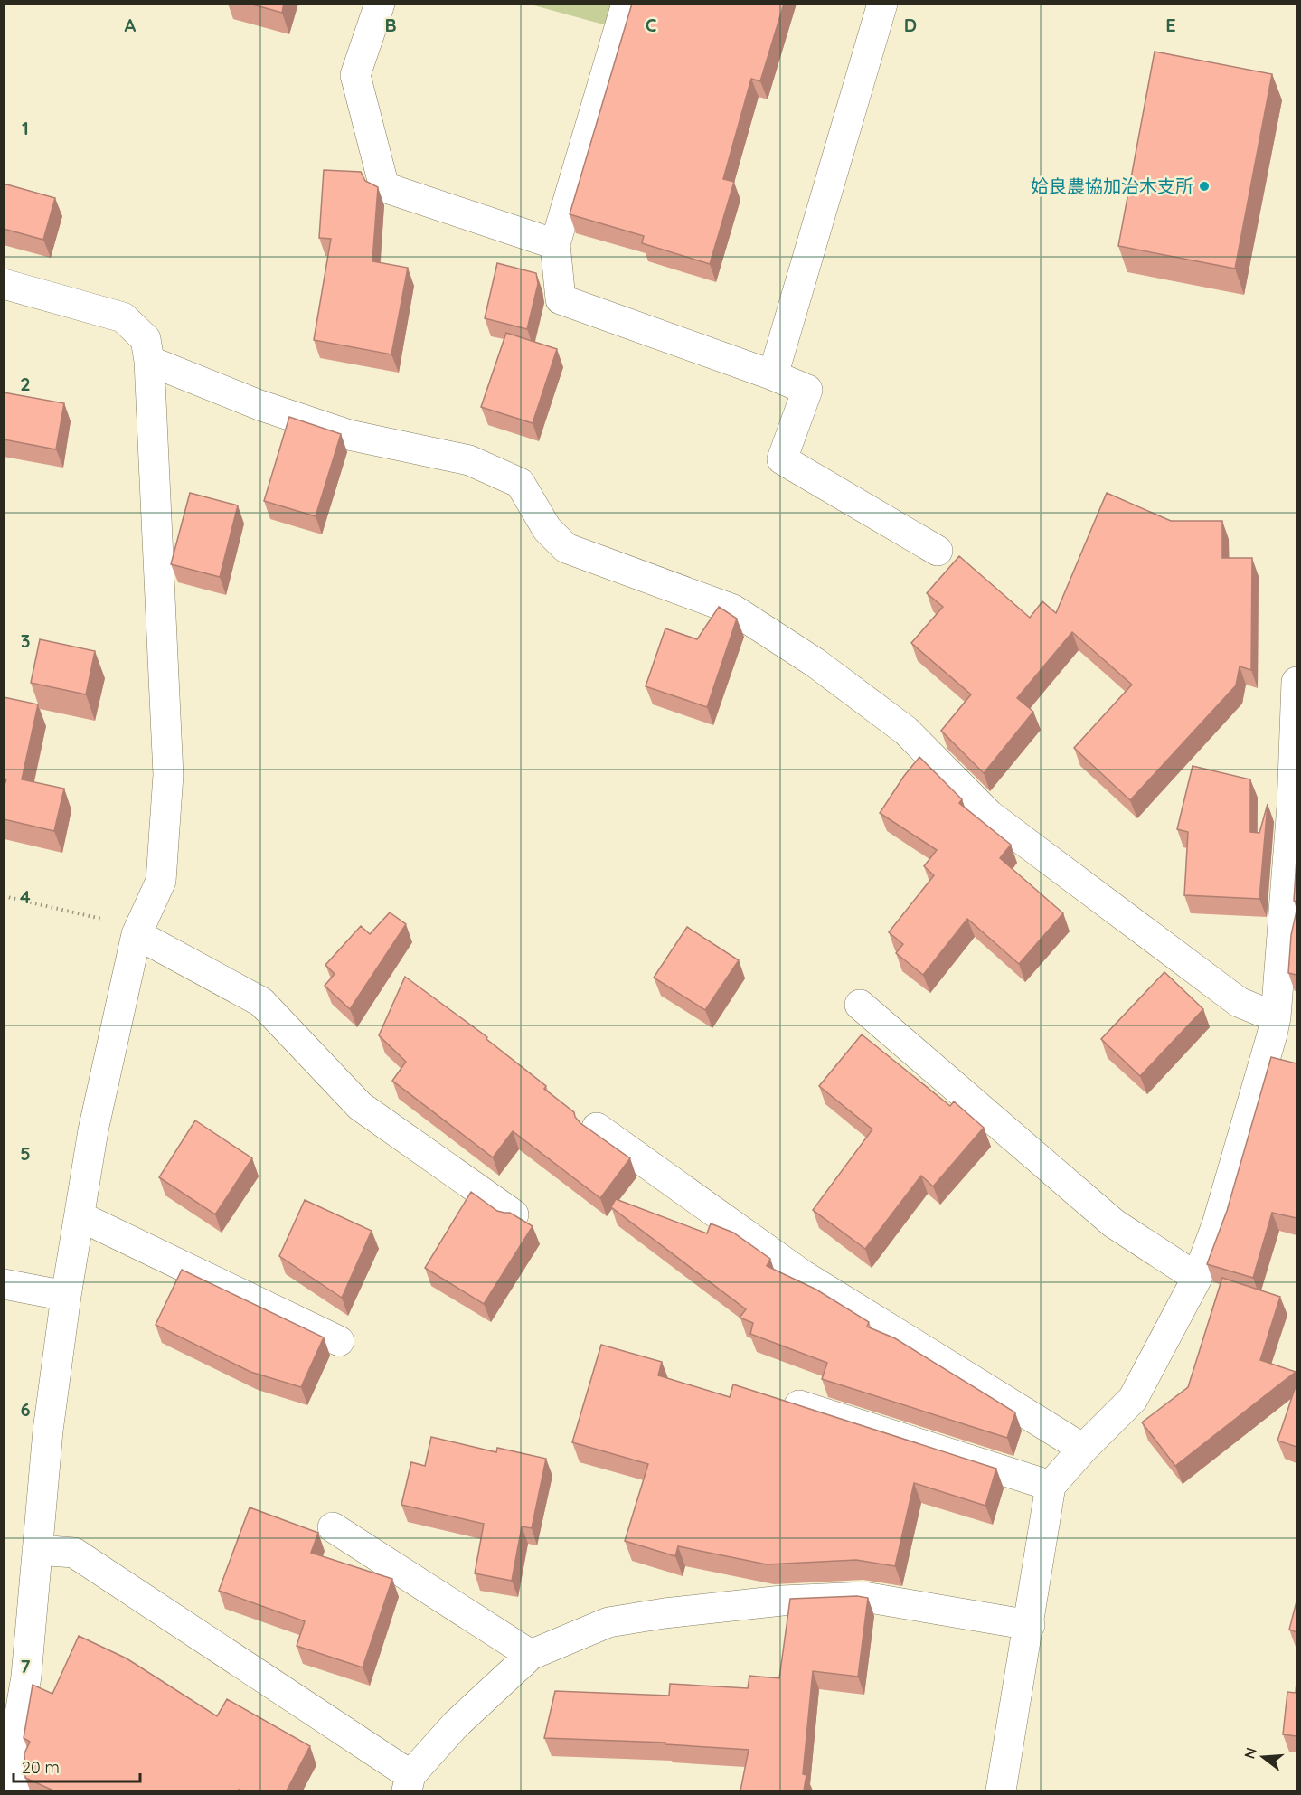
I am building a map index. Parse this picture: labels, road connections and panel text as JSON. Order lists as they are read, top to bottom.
{
  "places": ["姶良農協加治木支所"],
  "scale_bar": "20 m",
  "north": "left",
  "grid": {
    "columns": [
      "A",
      "B",
      "C",
      "D",
      "E"
    ],
    "rows": [
      "1",
      "2",
      "3",
      "4",
      "5",
      "6",
      "7"
    ]
  }
}
